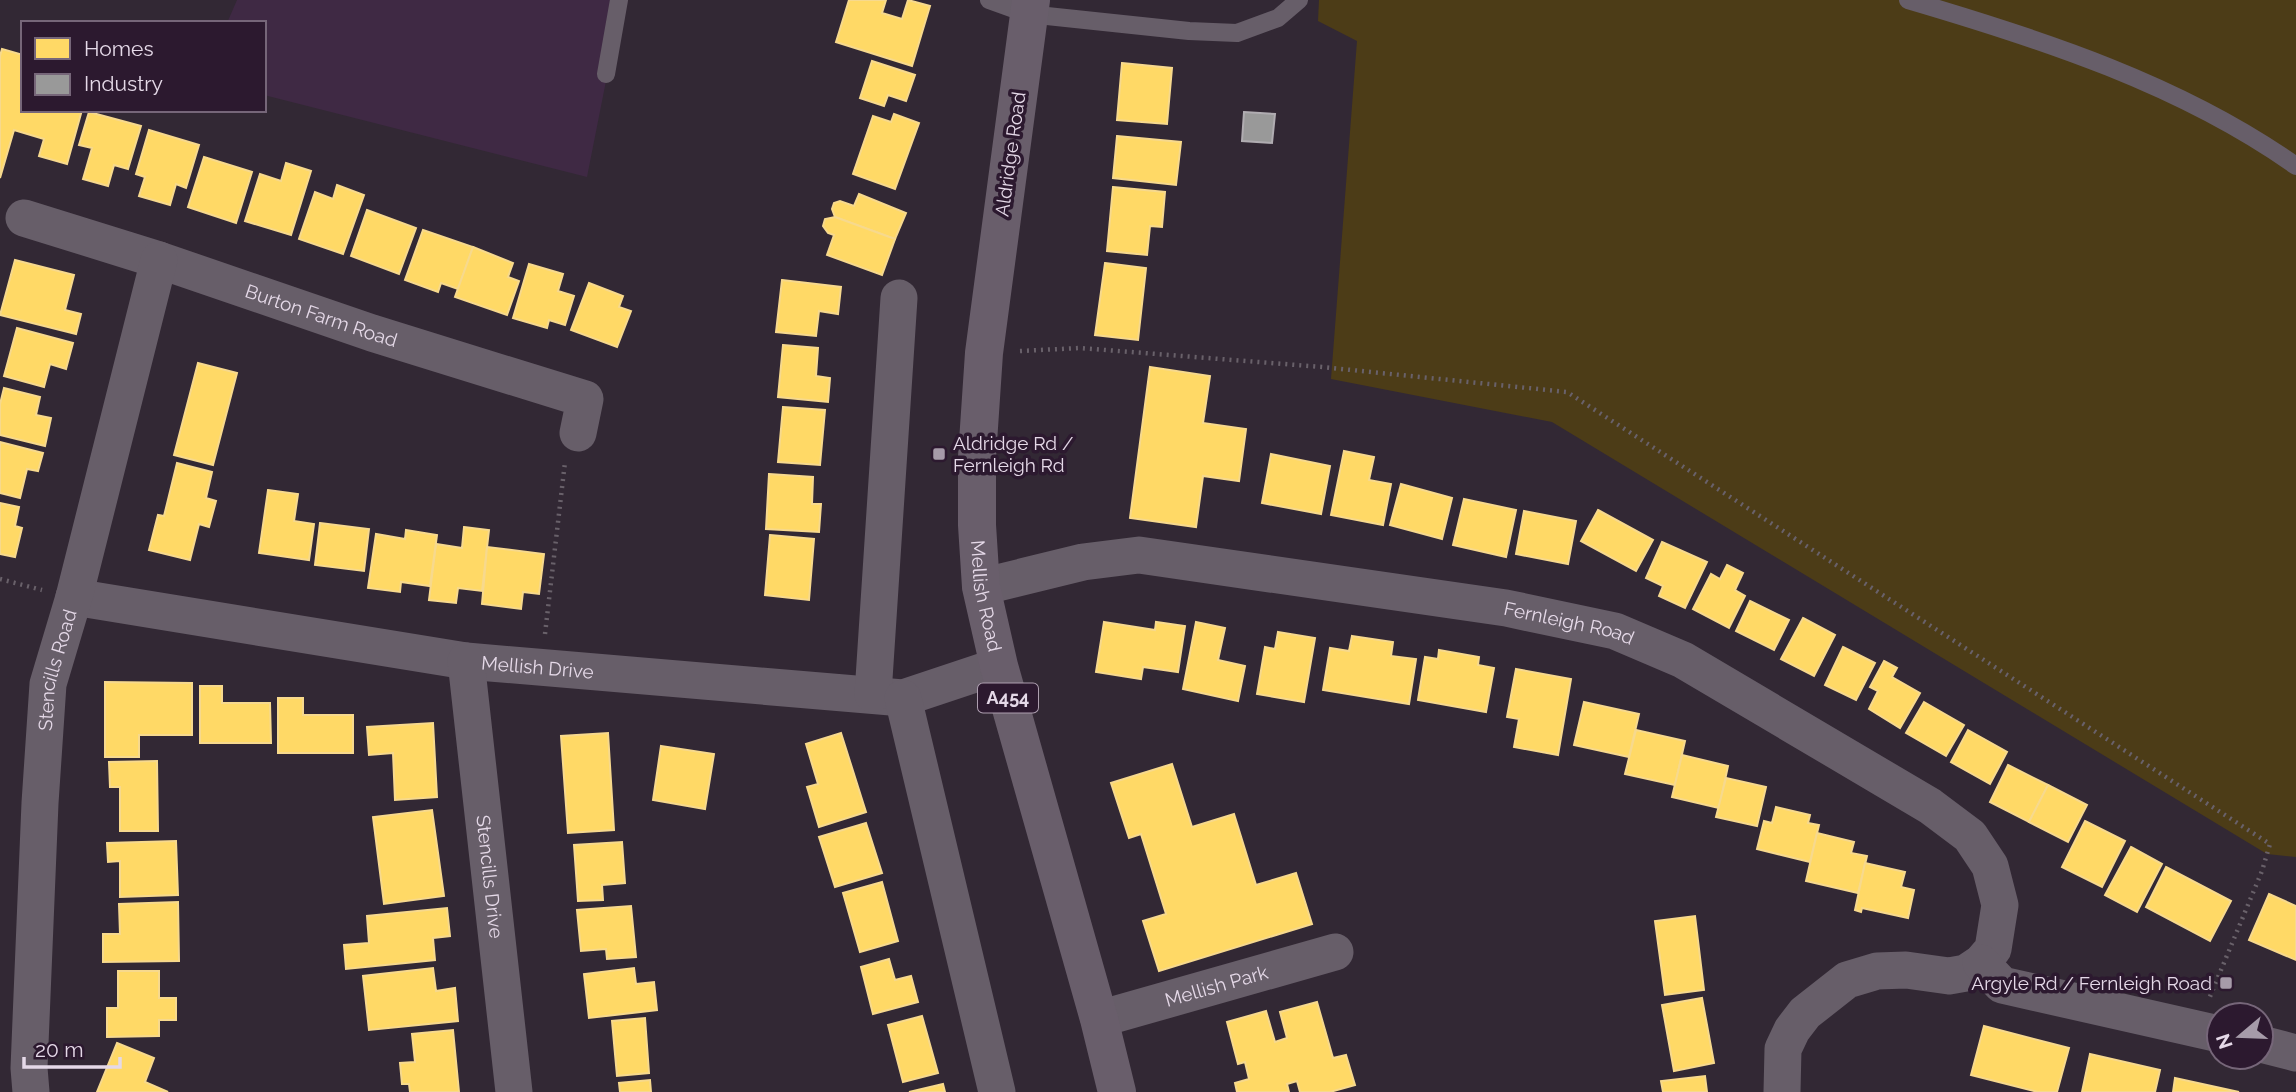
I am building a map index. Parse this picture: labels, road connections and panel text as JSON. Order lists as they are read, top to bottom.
{
  "streets": {
    "main road": ["Aldridge Road", "Mellish Road", "A454"],
    "street": [
      "Burton Farm Road",
      "Fernleigh Road",
      "Mellish Drive",
      "Stencills Road",
      "Stencills Drive",
      "Mellish Park"
    ]
  },
  "crossings": [
    ["Aldridge Road", "Mellish Road"],
    ["Burton Farm Road", "Stencills Road"],
    ["Mellish Road", "Fernleigh Road"],
    ["Mellish Road", "Mellish Drive"],
    ["Mellish Road", "Mellish Park"],
    ["Mellish Drive", "Stencills Road"],
    ["Mellish Drive", "Stencills Drive"]
  ],
  "places": {
    "transit": ["Aldridge Rd / Fernleigh Rd", "Argyle Rd / Fernleigh Road"]
  },
  "legend": ["Homes", "Industry"],
  "scale_bar": "20 m",
  "north": "left"
}
